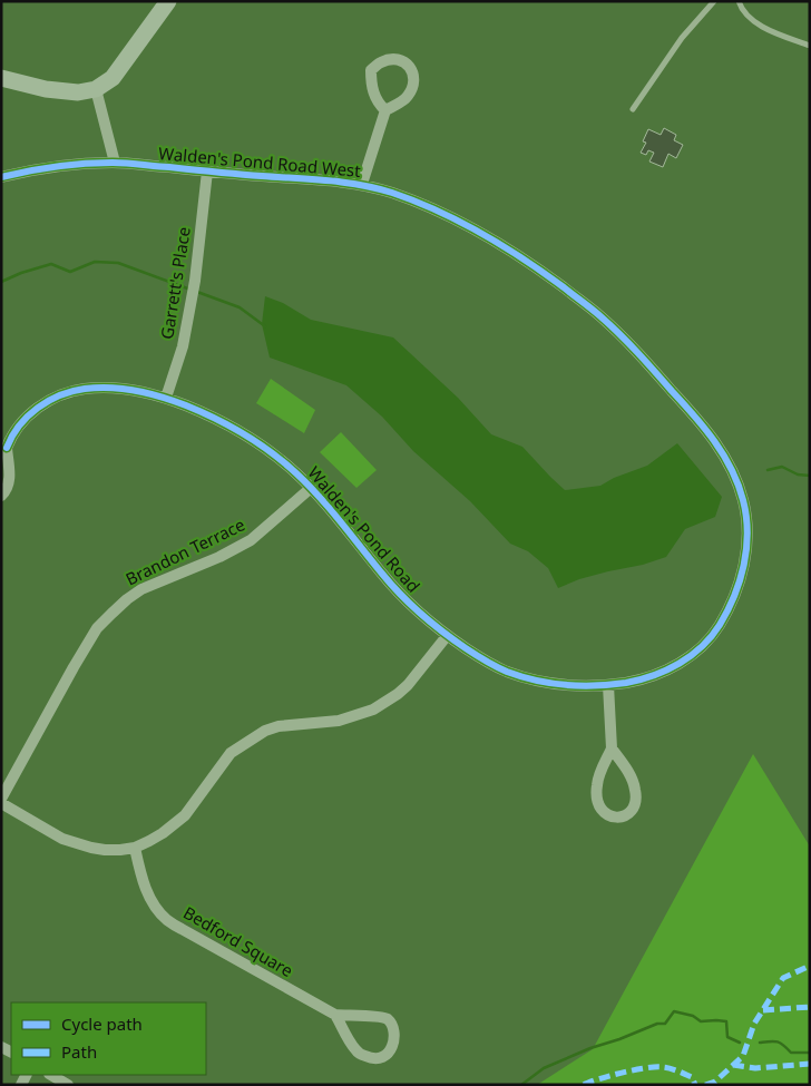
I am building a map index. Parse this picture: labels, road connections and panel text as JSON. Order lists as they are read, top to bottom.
{
  "streets": {
    "street": [
      "Walden's Pond Road West",
      "Garrett's Place",
      "Walden's Pond Road",
      "Brandon Terrace",
      "Bedford Square"
    ]
  },
  "crossings": [
    ["Walden's Pond Road West", "Garrett's Place"],
    ["Walden's Pond Road West", "Walden's Pond Road"],
    ["Garrett's Place", "Walden's Pond Road"],
    ["Walden's Pond Road", "Brandon Terrace"]
  ],
  "legend": ["Cycle path", "Path"]
}
